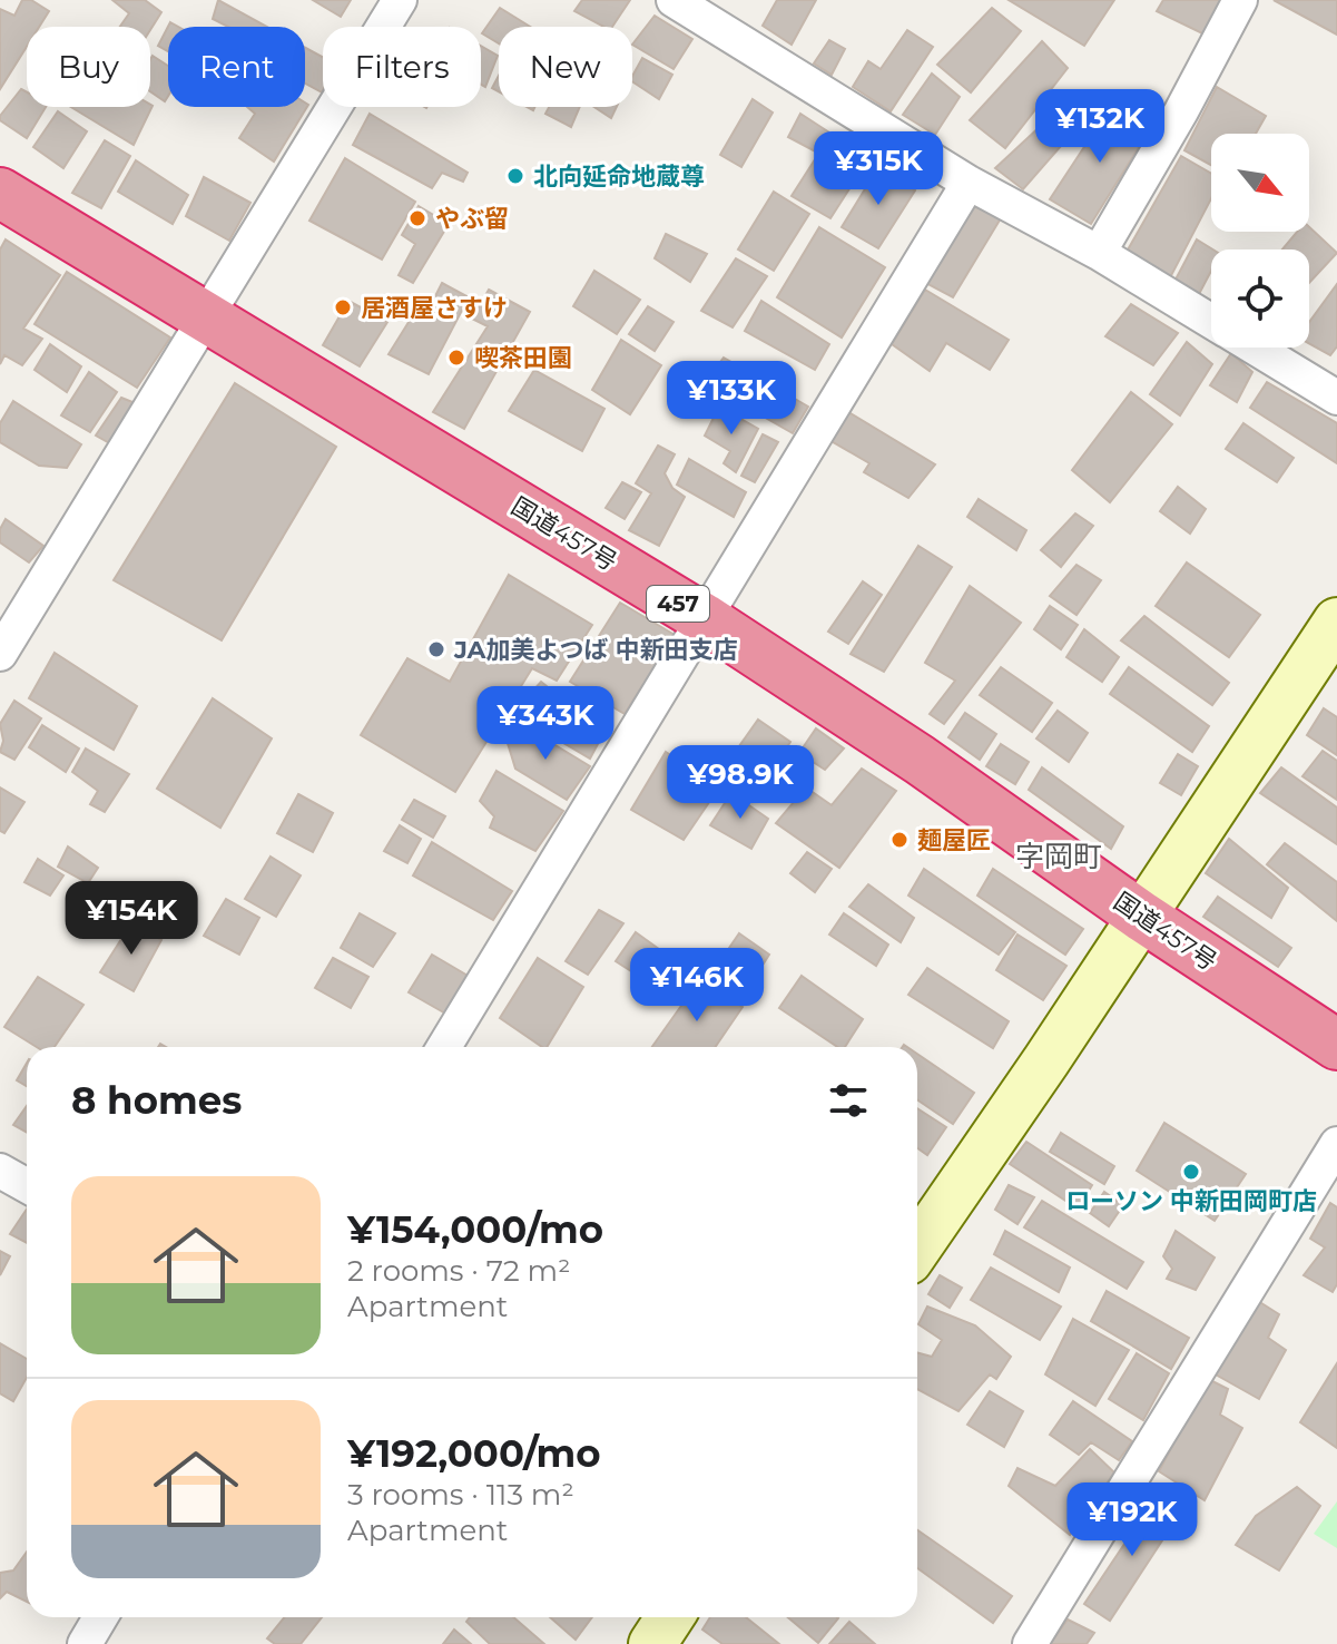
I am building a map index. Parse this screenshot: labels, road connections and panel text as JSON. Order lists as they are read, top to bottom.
{
  "streets": {
    "highway": ["国道457号", "457"]
  },
  "districts": ["字岡町"],
  "places": [
    "北向延命地蔵尊",
    "やぶ留",
    "居酒屋さすけ",
    "喫茶田園",
    "JA加美よつば 中新田支店",
    "麺屋匠",
    "ローソン 中新田岡町店"
  ],
  "north": "bottom right",
  "page": {
    "chip": [
      "Buy",
      "Rent",
      "Filters",
      "New"
    ],
    "price": [
      "¥132K",
      "¥315K",
      "¥133K",
      "¥343K",
      "¥98.9K",
      "¥154K",
      "¥146K",
      "¥192K"
    ],
    "heading": "8 homes",
    "list": [
      {
        "name": "¥154,000/mo",
        "note": "2 rooms · 72 m² · Apartment"
      },
      {
        "name": "¥192,000/mo",
        "note": "3 rooms · 113 m² · Apartment"
      }
    ]
  }
}
